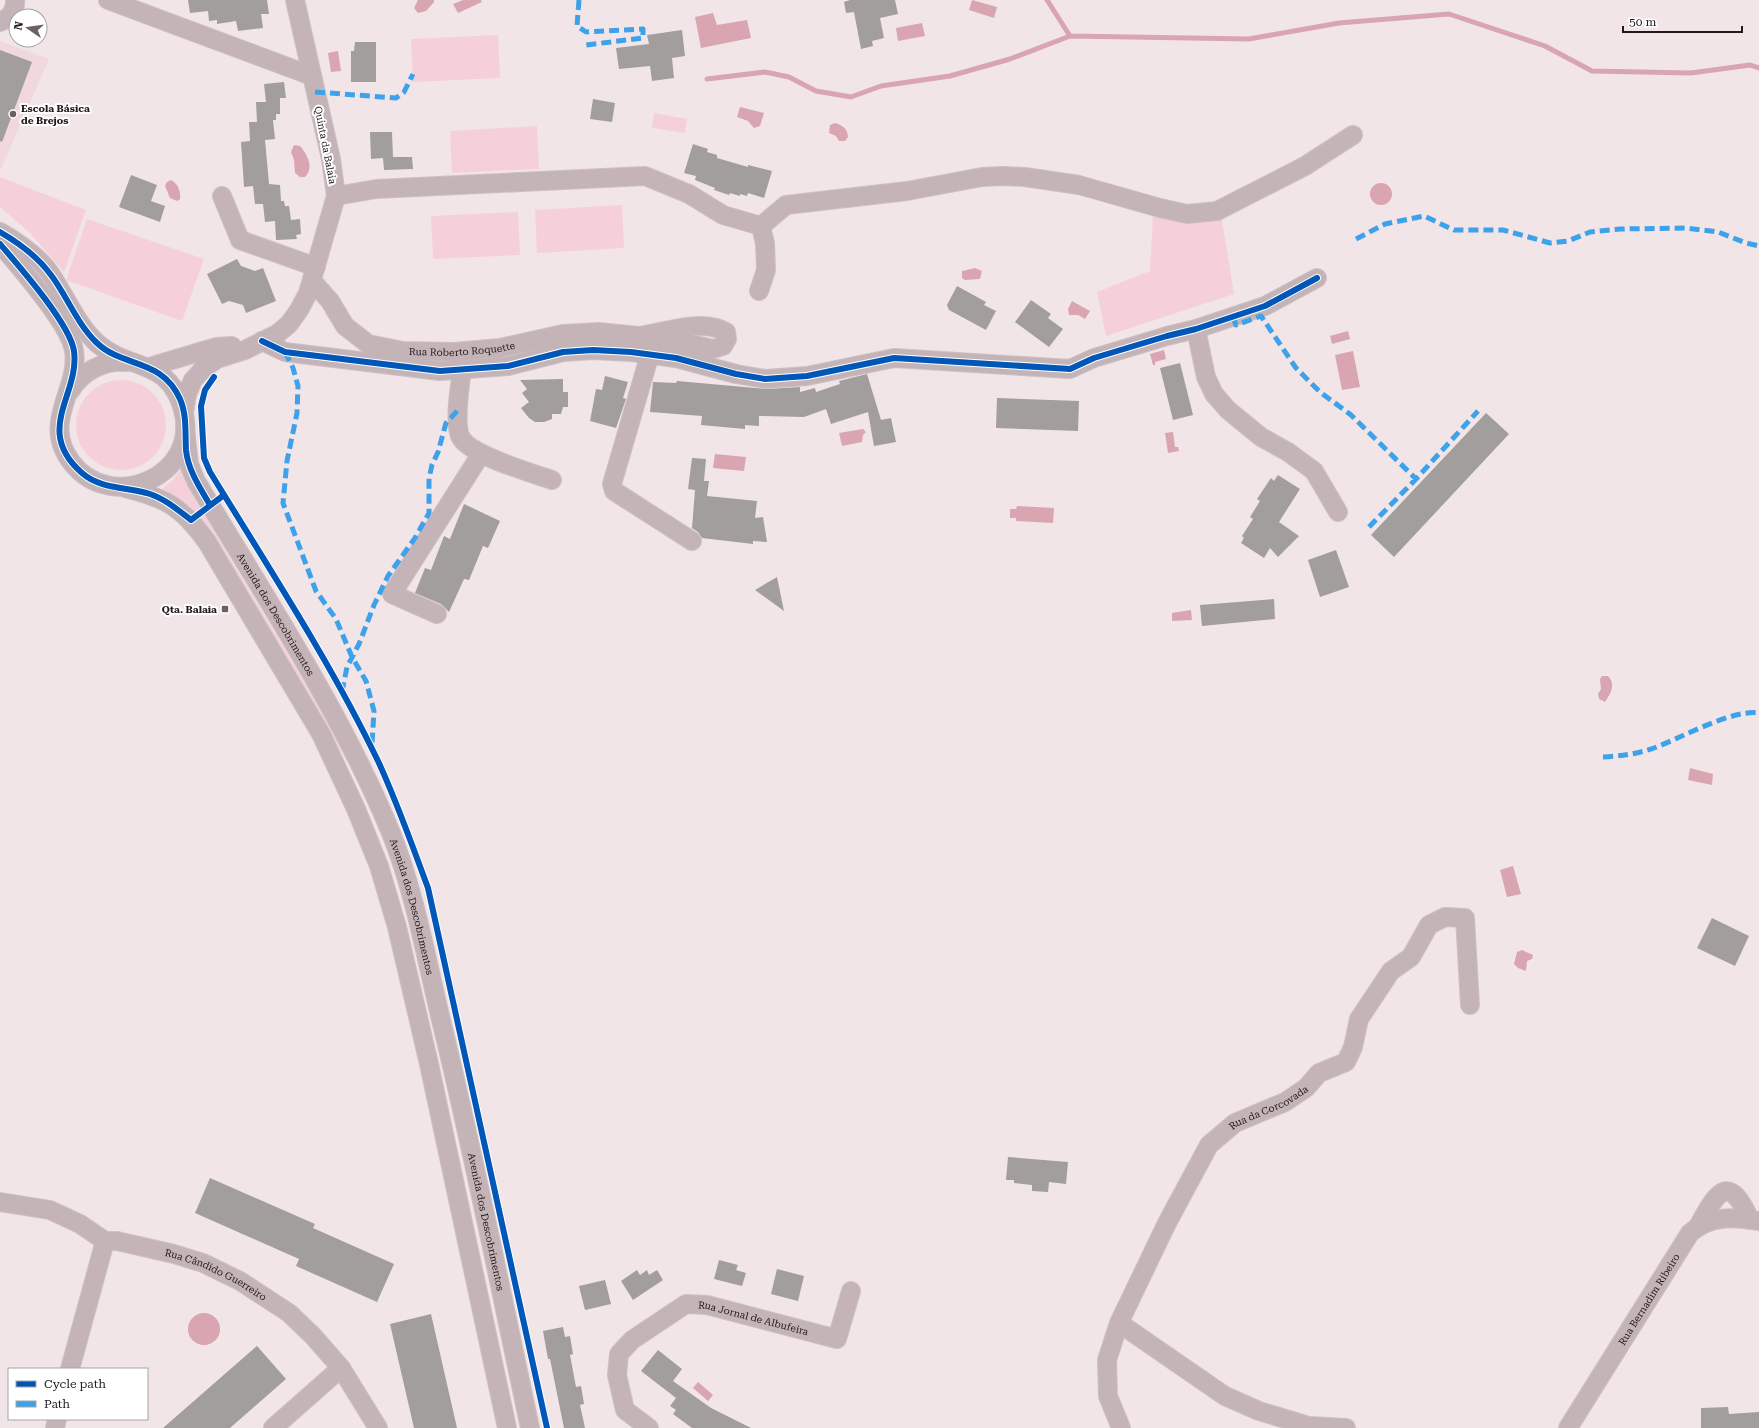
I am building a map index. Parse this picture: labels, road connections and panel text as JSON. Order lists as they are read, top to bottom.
{
  "streets": {
    "street": [
      "Quinta da Balaia",
      "Rua Roberto Roquette",
      "Avenida dos Descobrimentos",
      "Rua da Corcovada",
      "Rua Cândido Guerreiro",
      "Rua Bernadim Ribeiro",
      "Rua Jornal de Albufeira"
    ]
  },
  "crossings": [
    ["Quinta da Balaia", "Rua Roberto Roquette"],
    ["Quinta da Balaia", "Avenida dos Descobrimentos"]
  ],
  "places": {
    "other": ["Escola Básica de Brejos"],
    "transit": ["Qta. Balaia"]
  },
  "legend": ["Cycle path", "Path"],
  "scale_bar": "50 m",
  "north": "left"
}
